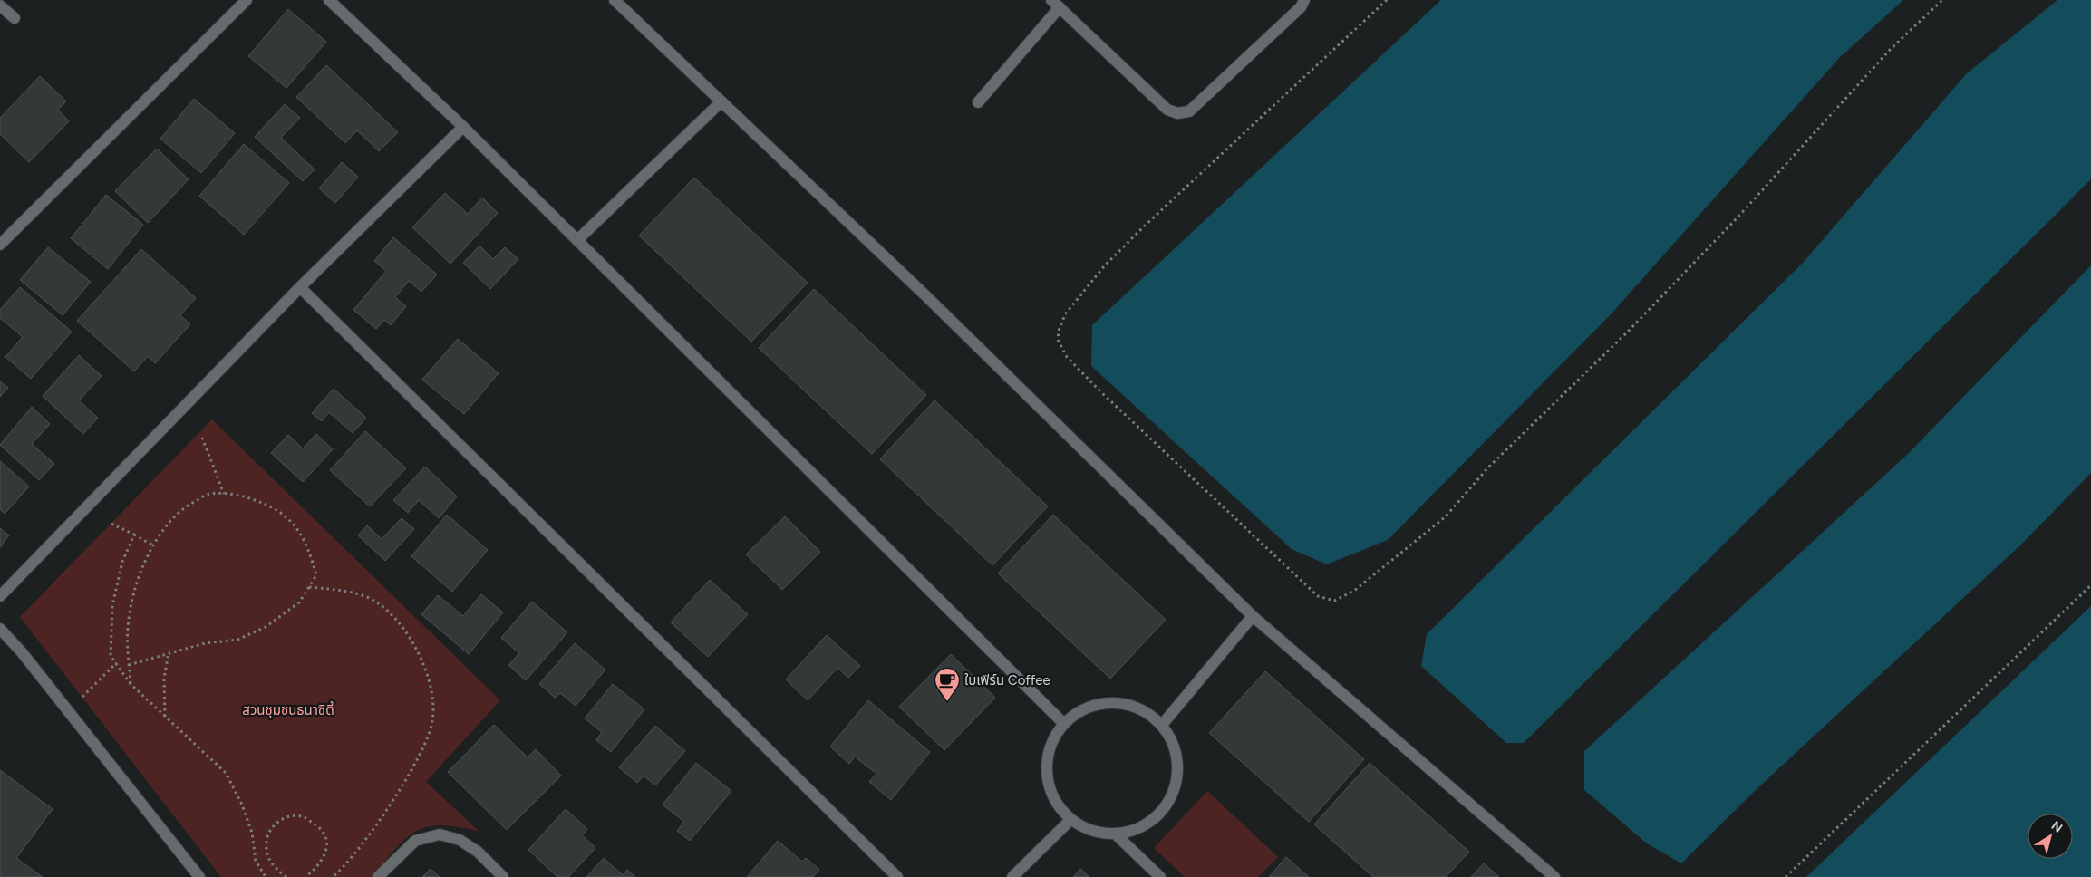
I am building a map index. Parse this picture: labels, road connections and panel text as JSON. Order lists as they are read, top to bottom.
{
  "parks": ["สวนชุมชนธนาซิตี้"],
  "places": {
    "cafe": ["ใบเฟิร์น Coffee"]
  },
  "north": "top right"
}
